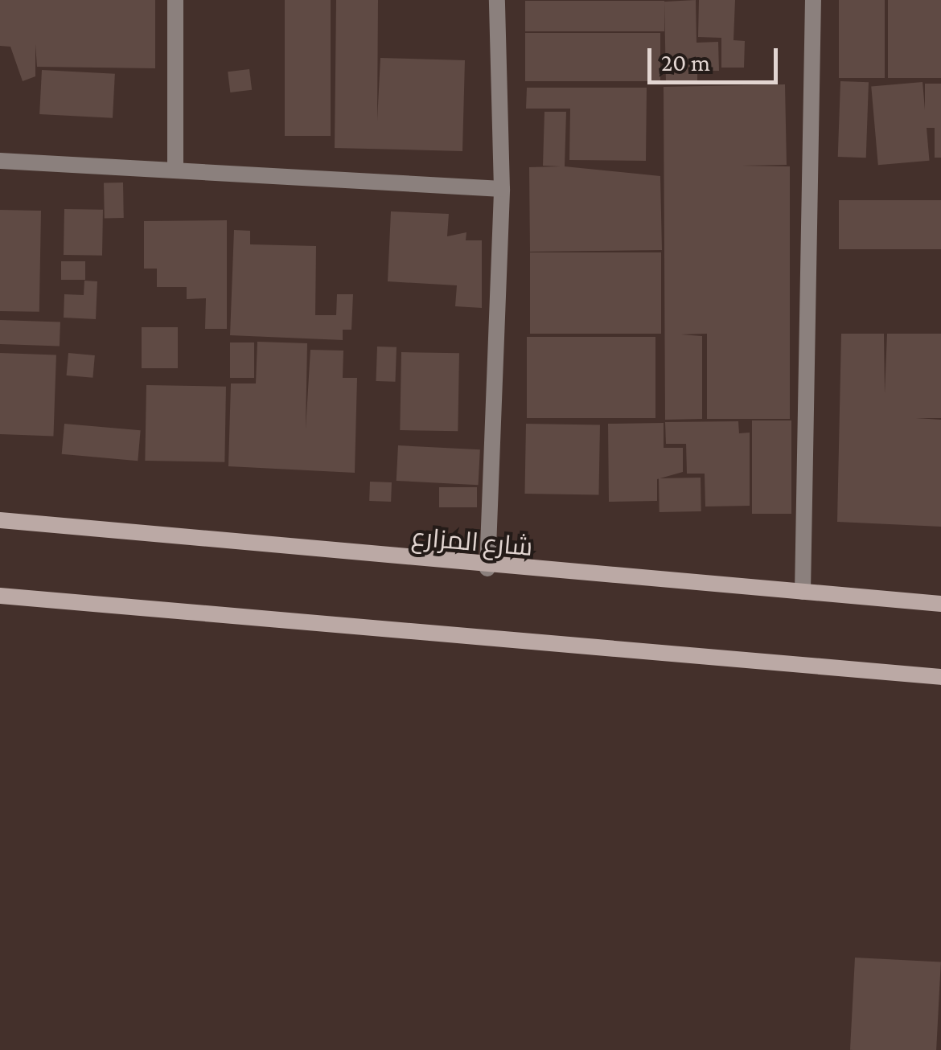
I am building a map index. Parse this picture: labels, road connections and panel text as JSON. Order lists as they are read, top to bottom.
{
  "streets": {
    "street": ["شارع المزارع"]
  },
  "scale_bar": "20 m"
}
